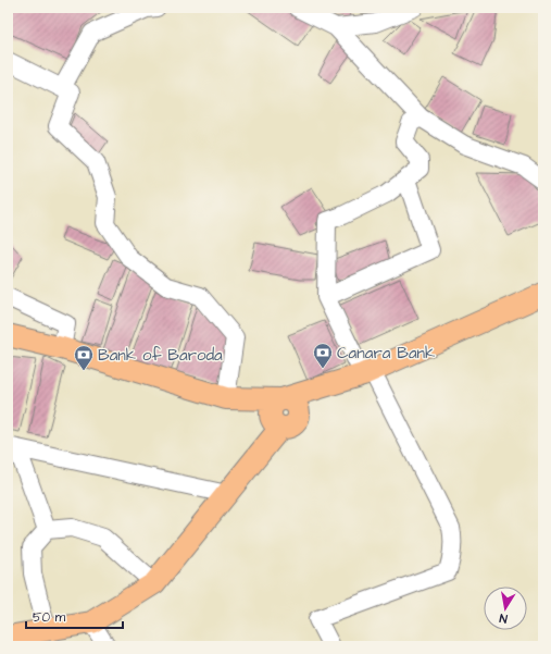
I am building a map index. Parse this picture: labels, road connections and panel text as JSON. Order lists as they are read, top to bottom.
{
  "places": {
    "bank": ["Canara Bank", "Bank of Baroda"]
  },
  "scale_bar": "50 m",
  "north": "bottom"
}
